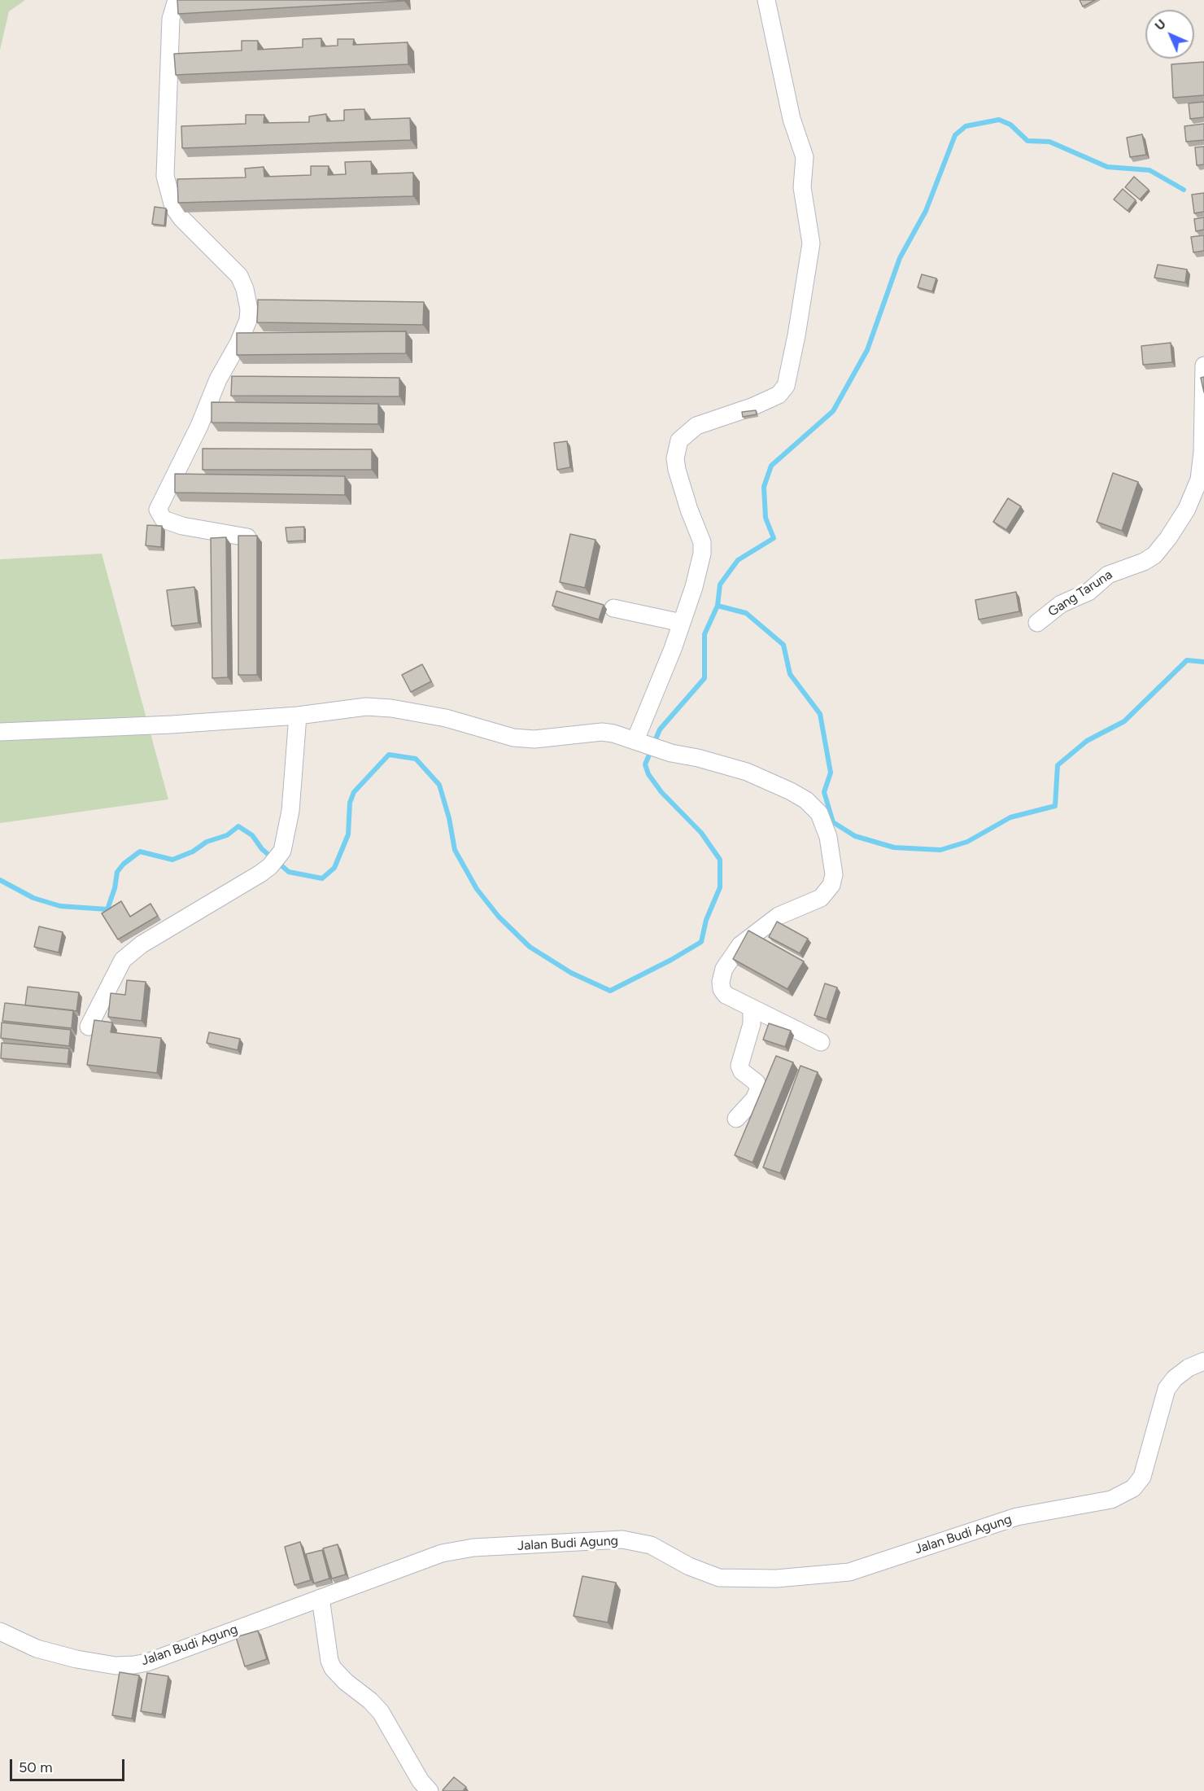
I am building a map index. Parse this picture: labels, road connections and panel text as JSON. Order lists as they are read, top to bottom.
{
  "streets": {
    "street": ["Gang Taruna", "Jalan Budi Agung"]
  },
  "scale_bar": "50 m",
  "north": "top left"
}
